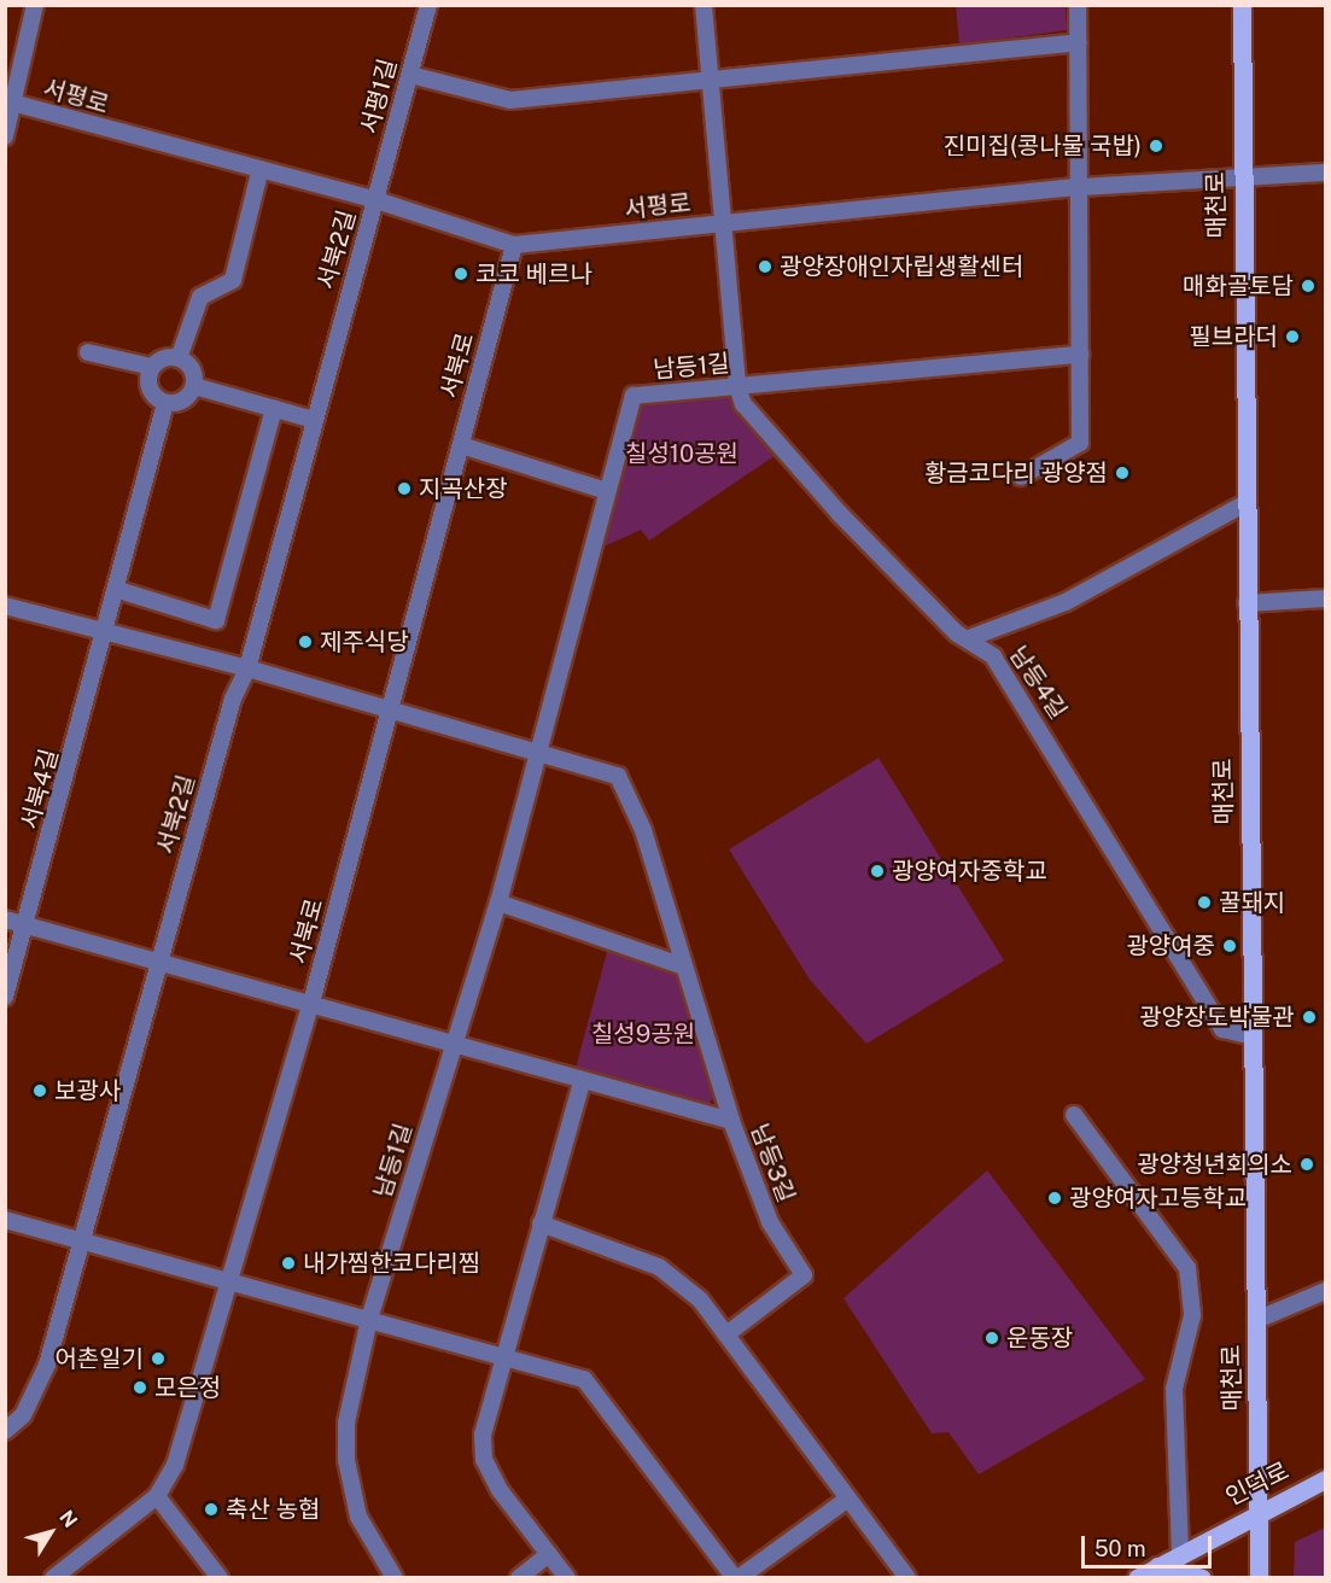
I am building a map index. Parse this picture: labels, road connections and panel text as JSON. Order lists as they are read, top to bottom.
{
  "streets": {
    "main road": ["매천로", "인덕로"],
    "street": [
      "서평로",
      "서평1길",
      "서북2길",
      "서북로",
      "남등1길",
      "남등4길",
      "서북4길",
      "남등3길"
    ]
  },
  "crossings": [
    ["서평로", "서평1길"],
    ["서평로", "매천로"],
    ["서평로", "서북2길"],
    ["서평로", "서북로"],
    ["서평1길", "서북2길"],
    ["매천로", "남등4길"],
    ["매천로", "인덕로"],
    ["남등1길", "남등4길"],
    ["남등1길", "남등3길"]
  ],
  "parks": ["칠성10공원", "칠성9공원"],
  "places": [
    "진미집(콩나물 국밥)",
    "광양장애인자립생활센터",
    "코코 베르나",
    "매화골토담",
    "필브라더",
    "황금코다리 광양점",
    "지곡산장",
    "제주식당",
    "광양여자중학교",
    "꿀돼지",
    "광양여중",
    "광양장도박물관",
    "보광사",
    "광양청년회의소",
    "광양여자고등학교",
    "내가찜한코다리찜",
    "운동장",
    "어촌일기",
    "모은정",
    "축산 농협"
  ],
  "scale_bar": "50 m",
  "north": "top right"
}
